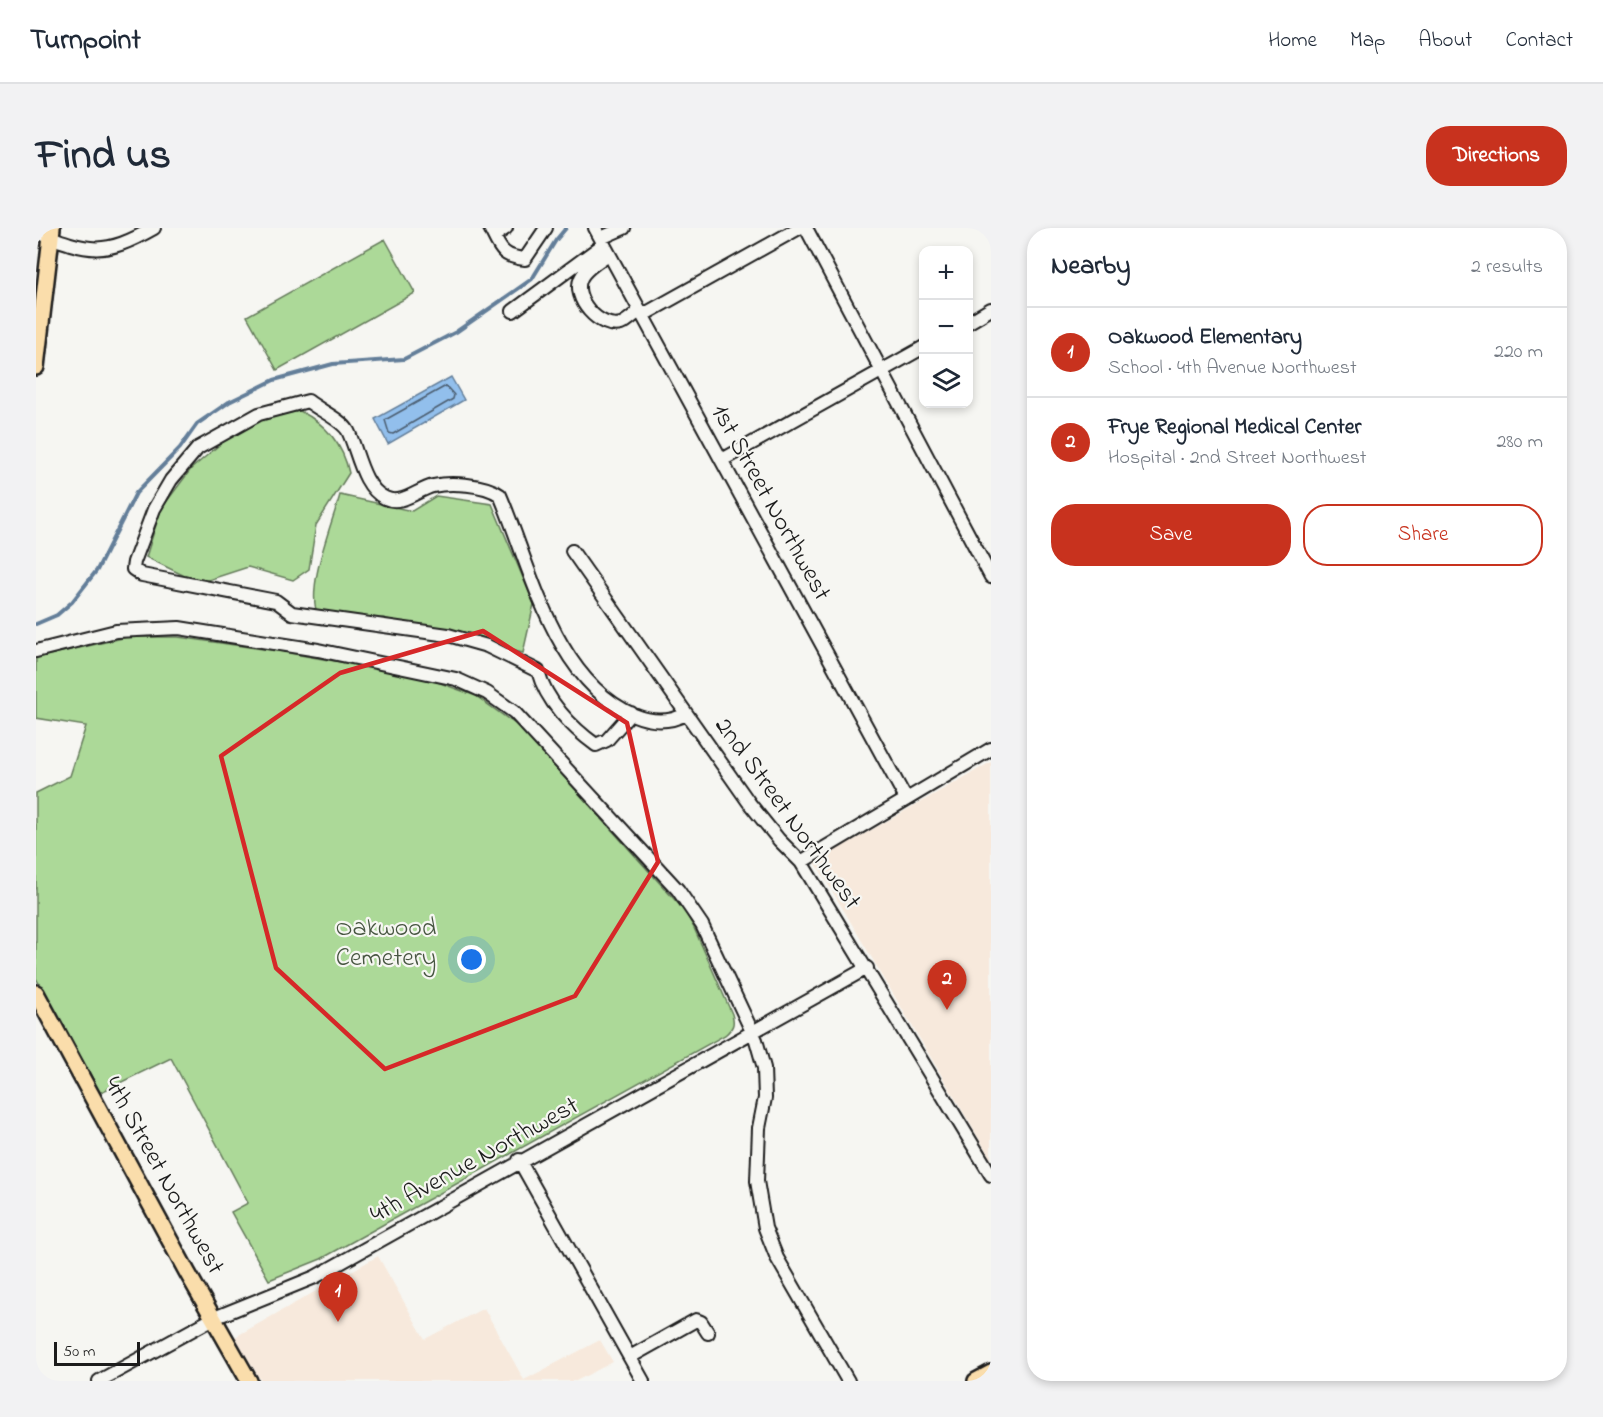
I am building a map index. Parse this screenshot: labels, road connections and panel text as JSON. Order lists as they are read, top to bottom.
{
  "streets": {
    "main road": ["4th Street Northwest"],
    "street": ["1st Street Northwest", "2nd Street Northwest", "4th Avenue Northwest"]
  },
  "crossings": [
    ["2nd Street Northwest", "4th Avenue Northwest"],
    ["4th Avenue Northwest", "4th Street Northwest"]
  ],
  "parks": ["Oakwood Cemetery"],
  "scale_bar": "50 m",
  "page": {
    "header": "Turnpoint",
    "nav": [
      "Home",
      "Map",
      "About",
      "Contact"
    ],
    "title": "Find us",
    "buttons": [
      "Directions",
      ["Save", "Share"]
    ],
    "heading": ["Nearby", "2 results"],
    "map_buttons": ["+", "−"],
    "list": [
      {
        "mark": "1",
        "name": "Oakwood Elementary",
        "note": "School · 4th Avenue Northwest",
        "value": "220 m"
      },
      {
        "mark": "2",
        "name": "Frye Regional Medical Center",
        "note": "Hospital · 2nd Street Northwest",
        "value": "280 m"
      }
    ],
    "pins": ["2", "1"],
    "scale": "50 m"
  }
}
